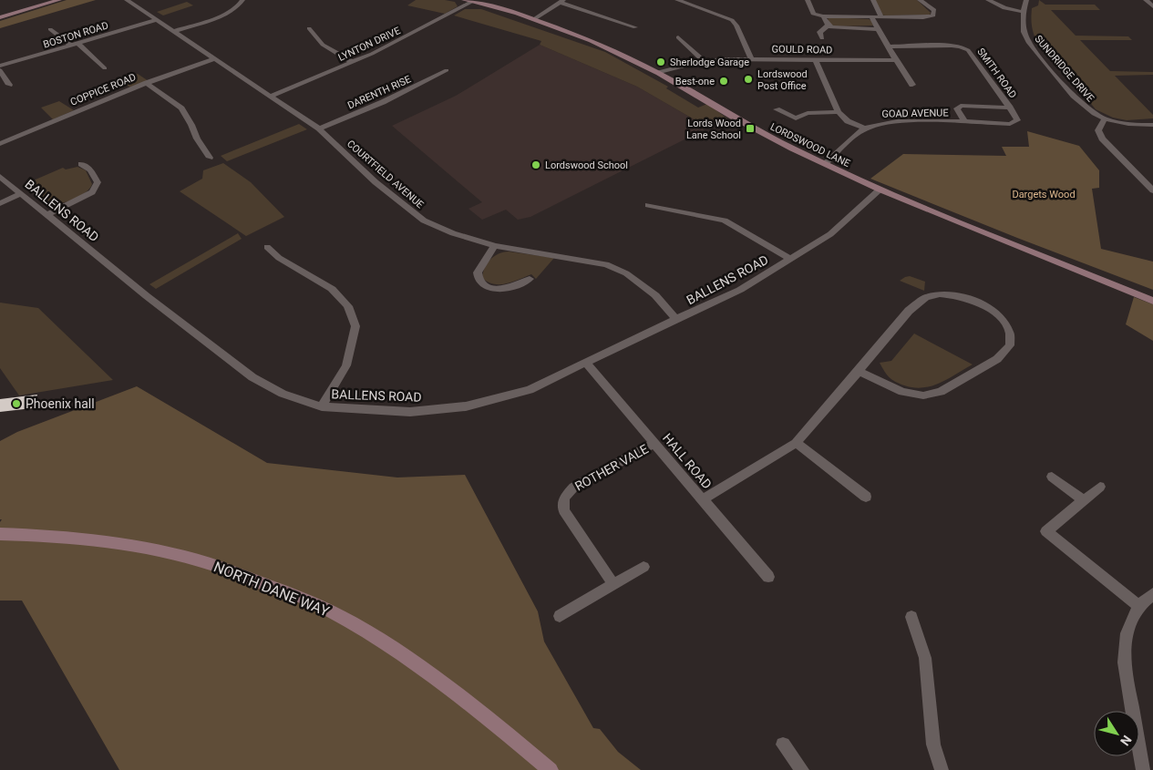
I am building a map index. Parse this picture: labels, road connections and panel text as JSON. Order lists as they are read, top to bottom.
{
  "streets": {
    "street": [
      "BOSTON ROAD",
      "LYNTON DRIVE",
      "GOULD ROAD",
      "SUNDRIDGE DRIVE",
      "SMITH ROAD",
      "COPPICE ROAD",
      "DARENTH RISE",
      "GOAD AVENUE",
      "LORDSWOOD LANE",
      "COURTFIELD AVENUE",
      "BALLENS ROAD",
      "HALL ROAD",
      "ROTHER VALE",
      "NORTH DANE WAY"
    ]
  },
  "crossings": [
    ["BOSTON ROAD", "COURTFIELD AVENUE"],
    ["LYNTON DRIVE", "LORDSWOOD LANE"],
    ["LYNTON DRIVE", "COURTFIELD AVENUE"],
    ["GOULD ROAD", "LORDSWOOD LANE"],
    ["SMITH ROAD", "GOAD AVENUE"],
    ["COPPICE ROAD", "COURTFIELD AVENUE"],
    ["DARENTH RISE", "COURTFIELD AVENUE"],
    ["GOAD AVENUE", "LORDSWOOD LANE"],
    ["LORDSWOOD LANE", "BALLENS ROAD"],
    ["COURTFIELD AVENUE", "BALLENS ROAD"],
    ["BALLENS ROAD", "HALL ROAD"],
    ["HALL ROAD", "ROTHER VALE"]
  ],
  "parks": ["Dargets Wood"],
  "places": {
    "other": [
      "Sherlodge Garage",
      "Lordswood Post Office",
      "Best-one",
      "Lordswood School",
      "Phoenix hall"
    ],
    "transit": ["Lords Wood Lane School"]
  },
  "north": "bottom right"
}
